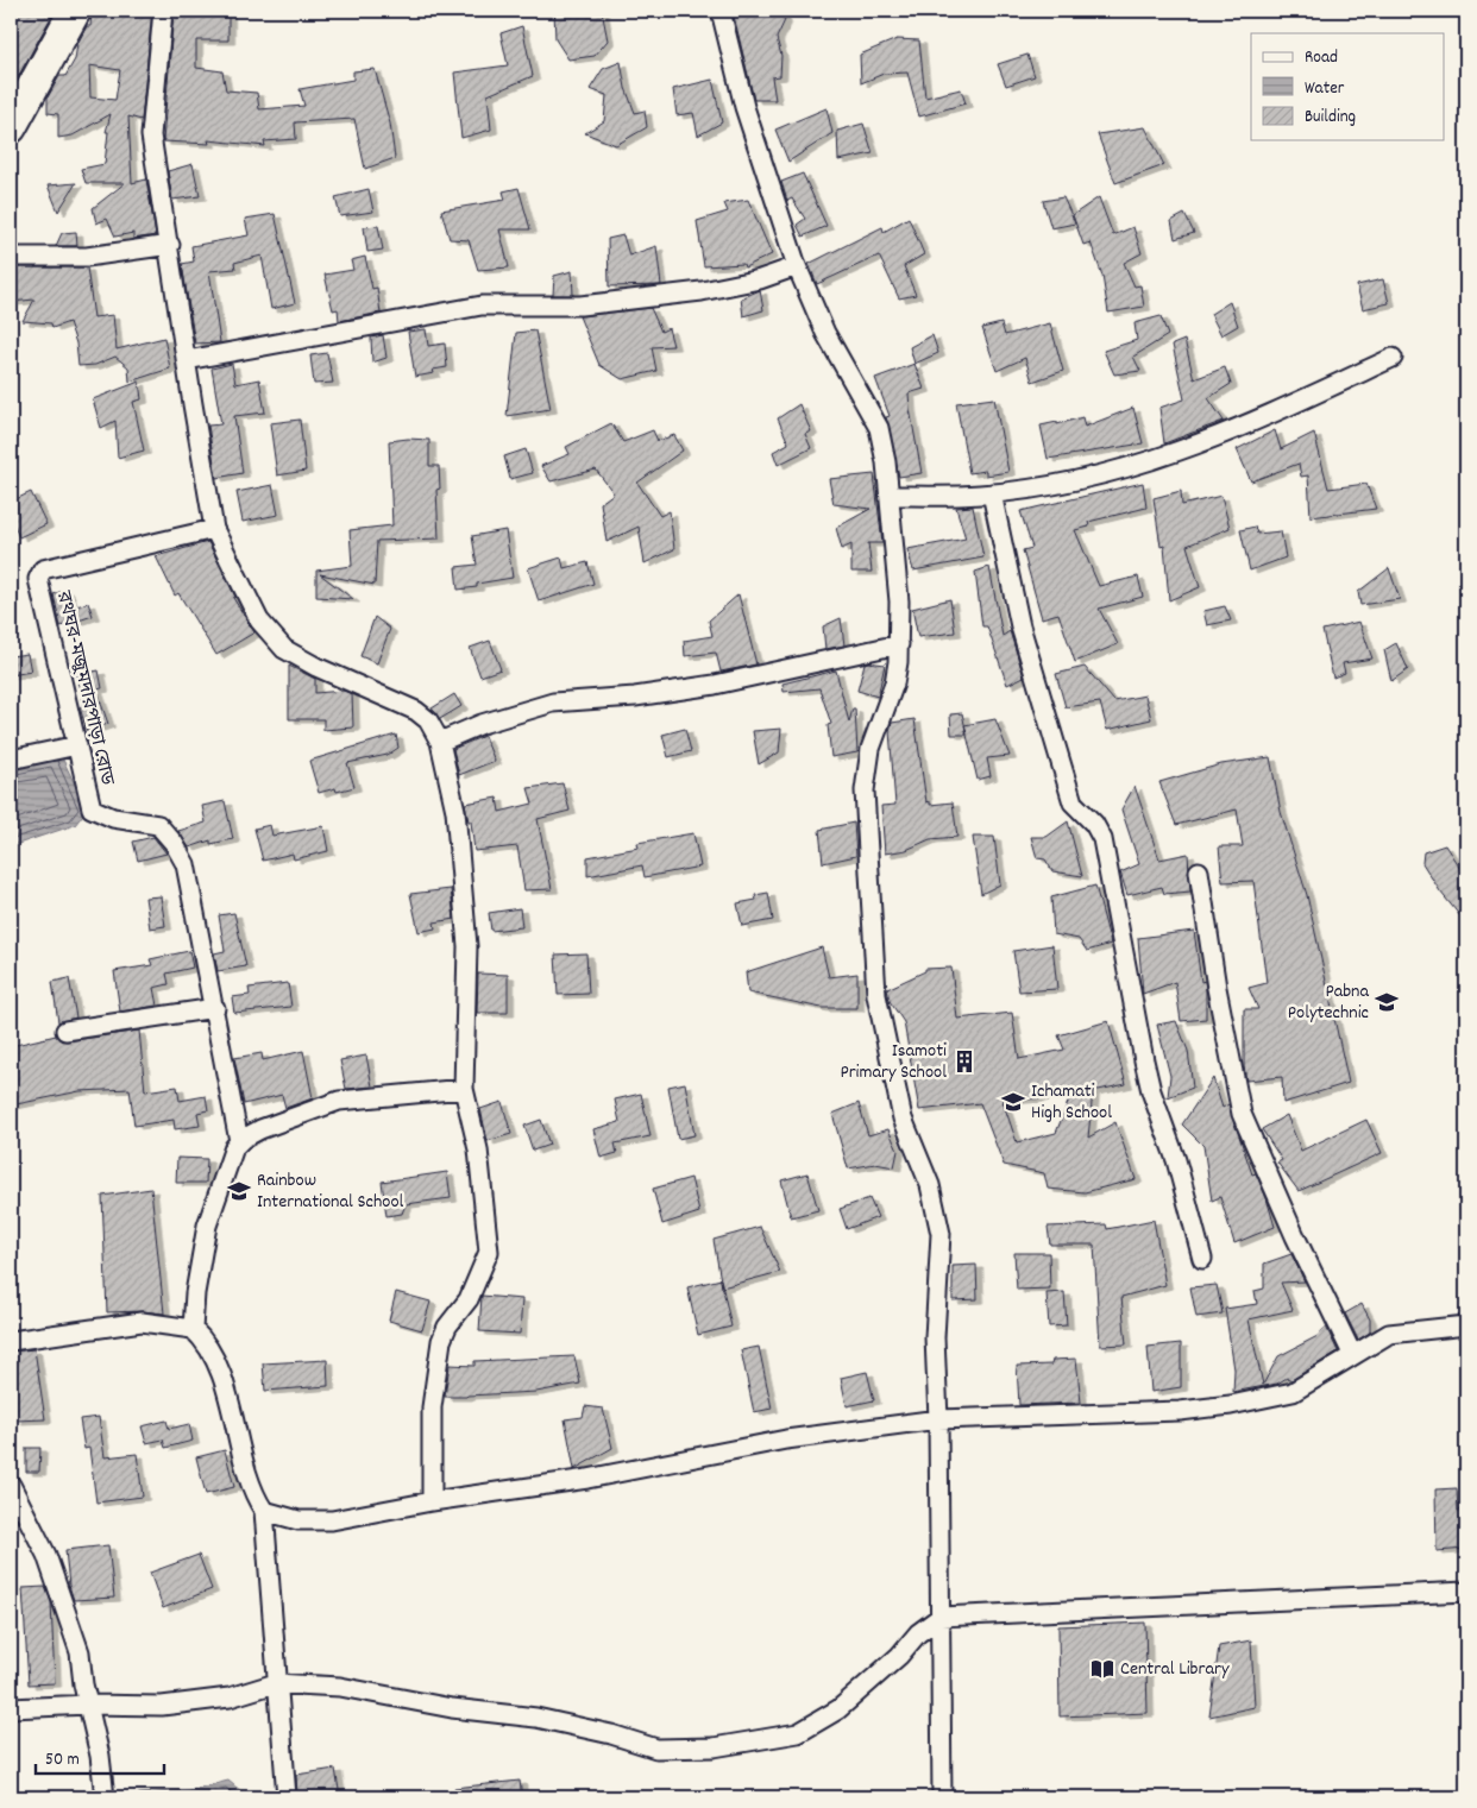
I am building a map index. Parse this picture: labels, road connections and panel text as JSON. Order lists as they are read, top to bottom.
{
  "streets": {
    "street": ["রথঘর-মজুমদারপাড়া রোড"]
  },
  "places": {
    "school or university": ["Pabna Polytechnic", "Ichamati High School", "Rainbow International School"],
    "building": ["Isamoti Primary School"],
    "library": ["Central Library"]
  },
  "legend": ["Road", "Water", "Building"],
  "scale_bar": "50 m"
}
